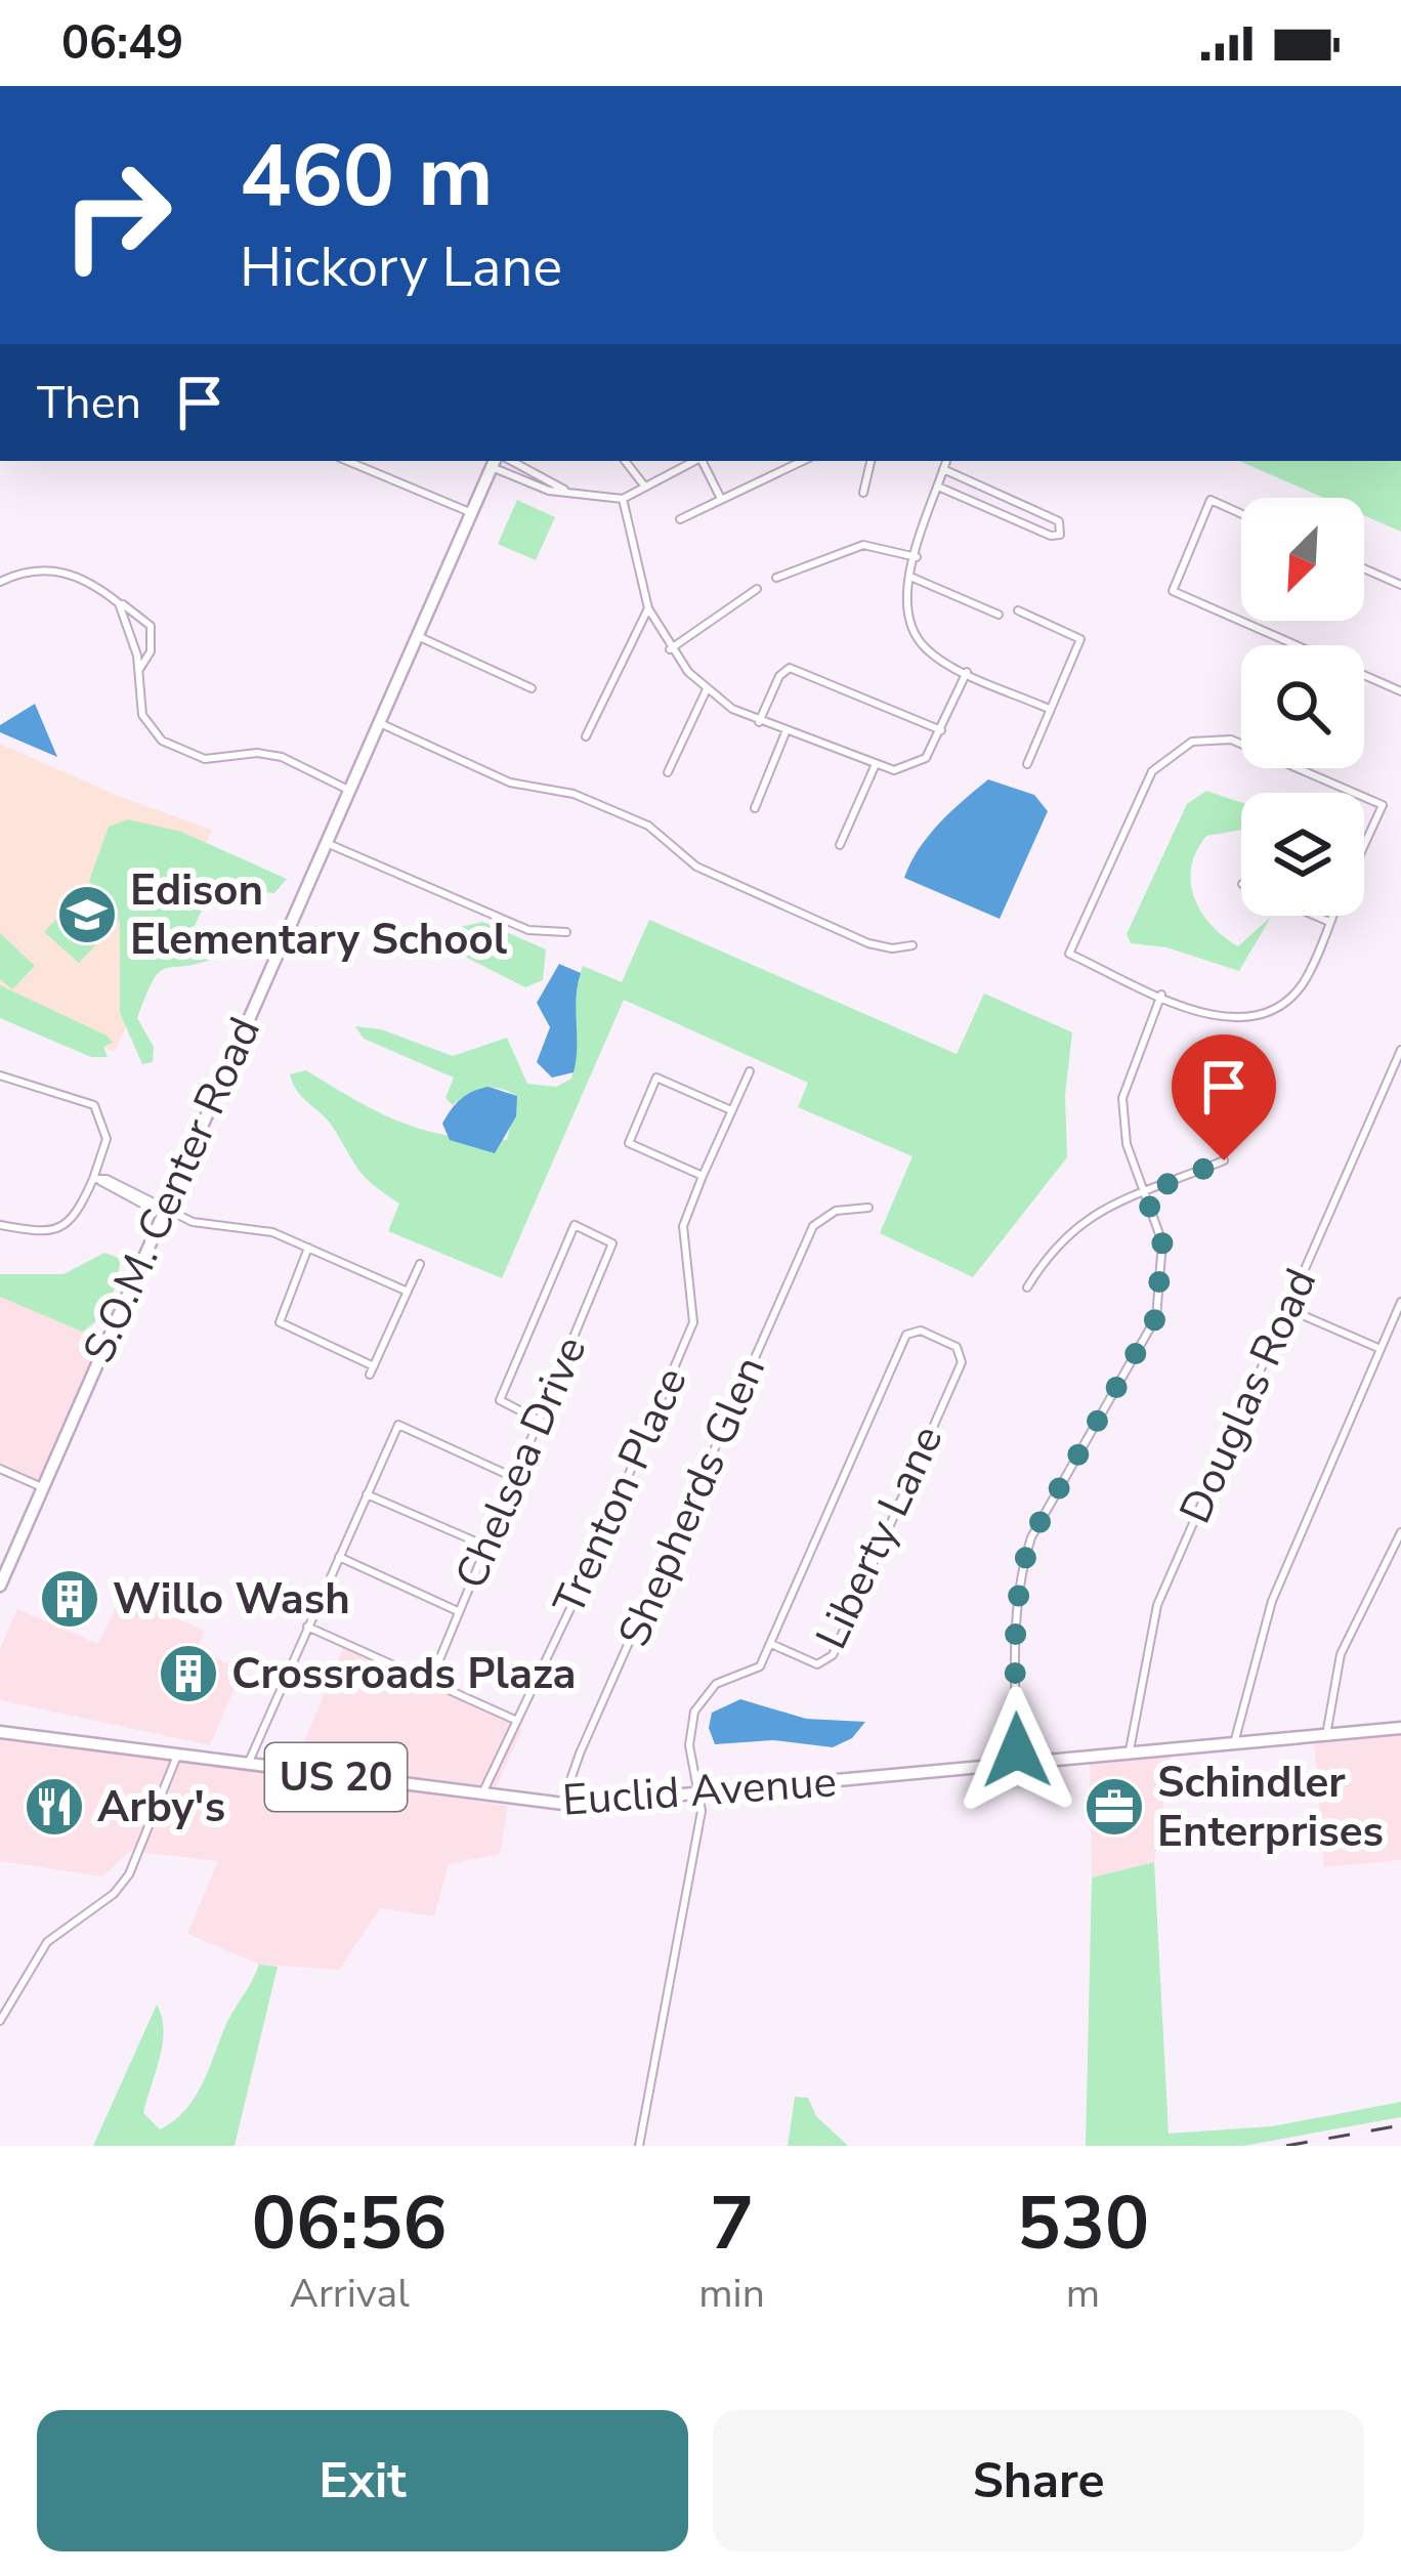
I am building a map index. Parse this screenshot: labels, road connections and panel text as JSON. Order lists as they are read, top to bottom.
{
  "streets": {
    "main road": ["S.O.M. Center Road", "US 20", "Euclid Avenue"],
    "street": [
      "Douglas Road",
      "Chelsea Drive",
      "Trenton Place",
      "Shepherds Glen",
      "Liberty Lane"
    ]
  },
  "crossings": [
    ["Douglas Road", "Euclid Avenue"],
    ["Trenton Place", "Euclid Avenue"],
    ["Shepherds Glen", "Euclid Avenue"]
  ],
  "places": {
    "school or university": ["Edison Elementary School"],
    "building": ["Willo Wash", "Crossroads Plaza"],
    "restaurant": ["Arby's"],
    "office": ["Schindler Enterprises"]
  },
  "north": "bottom left",
  "page": {
    "status": "06:49",
    "turn": ["460 m", "Hickory Lane"],
    "then": "Then",
    "eta": [
      "06:56",
      "Arrival",
      "7",
      "min",
      "530",
      "m"
    ],
    "buttons": ["Exit", "Share"]
  }
}
